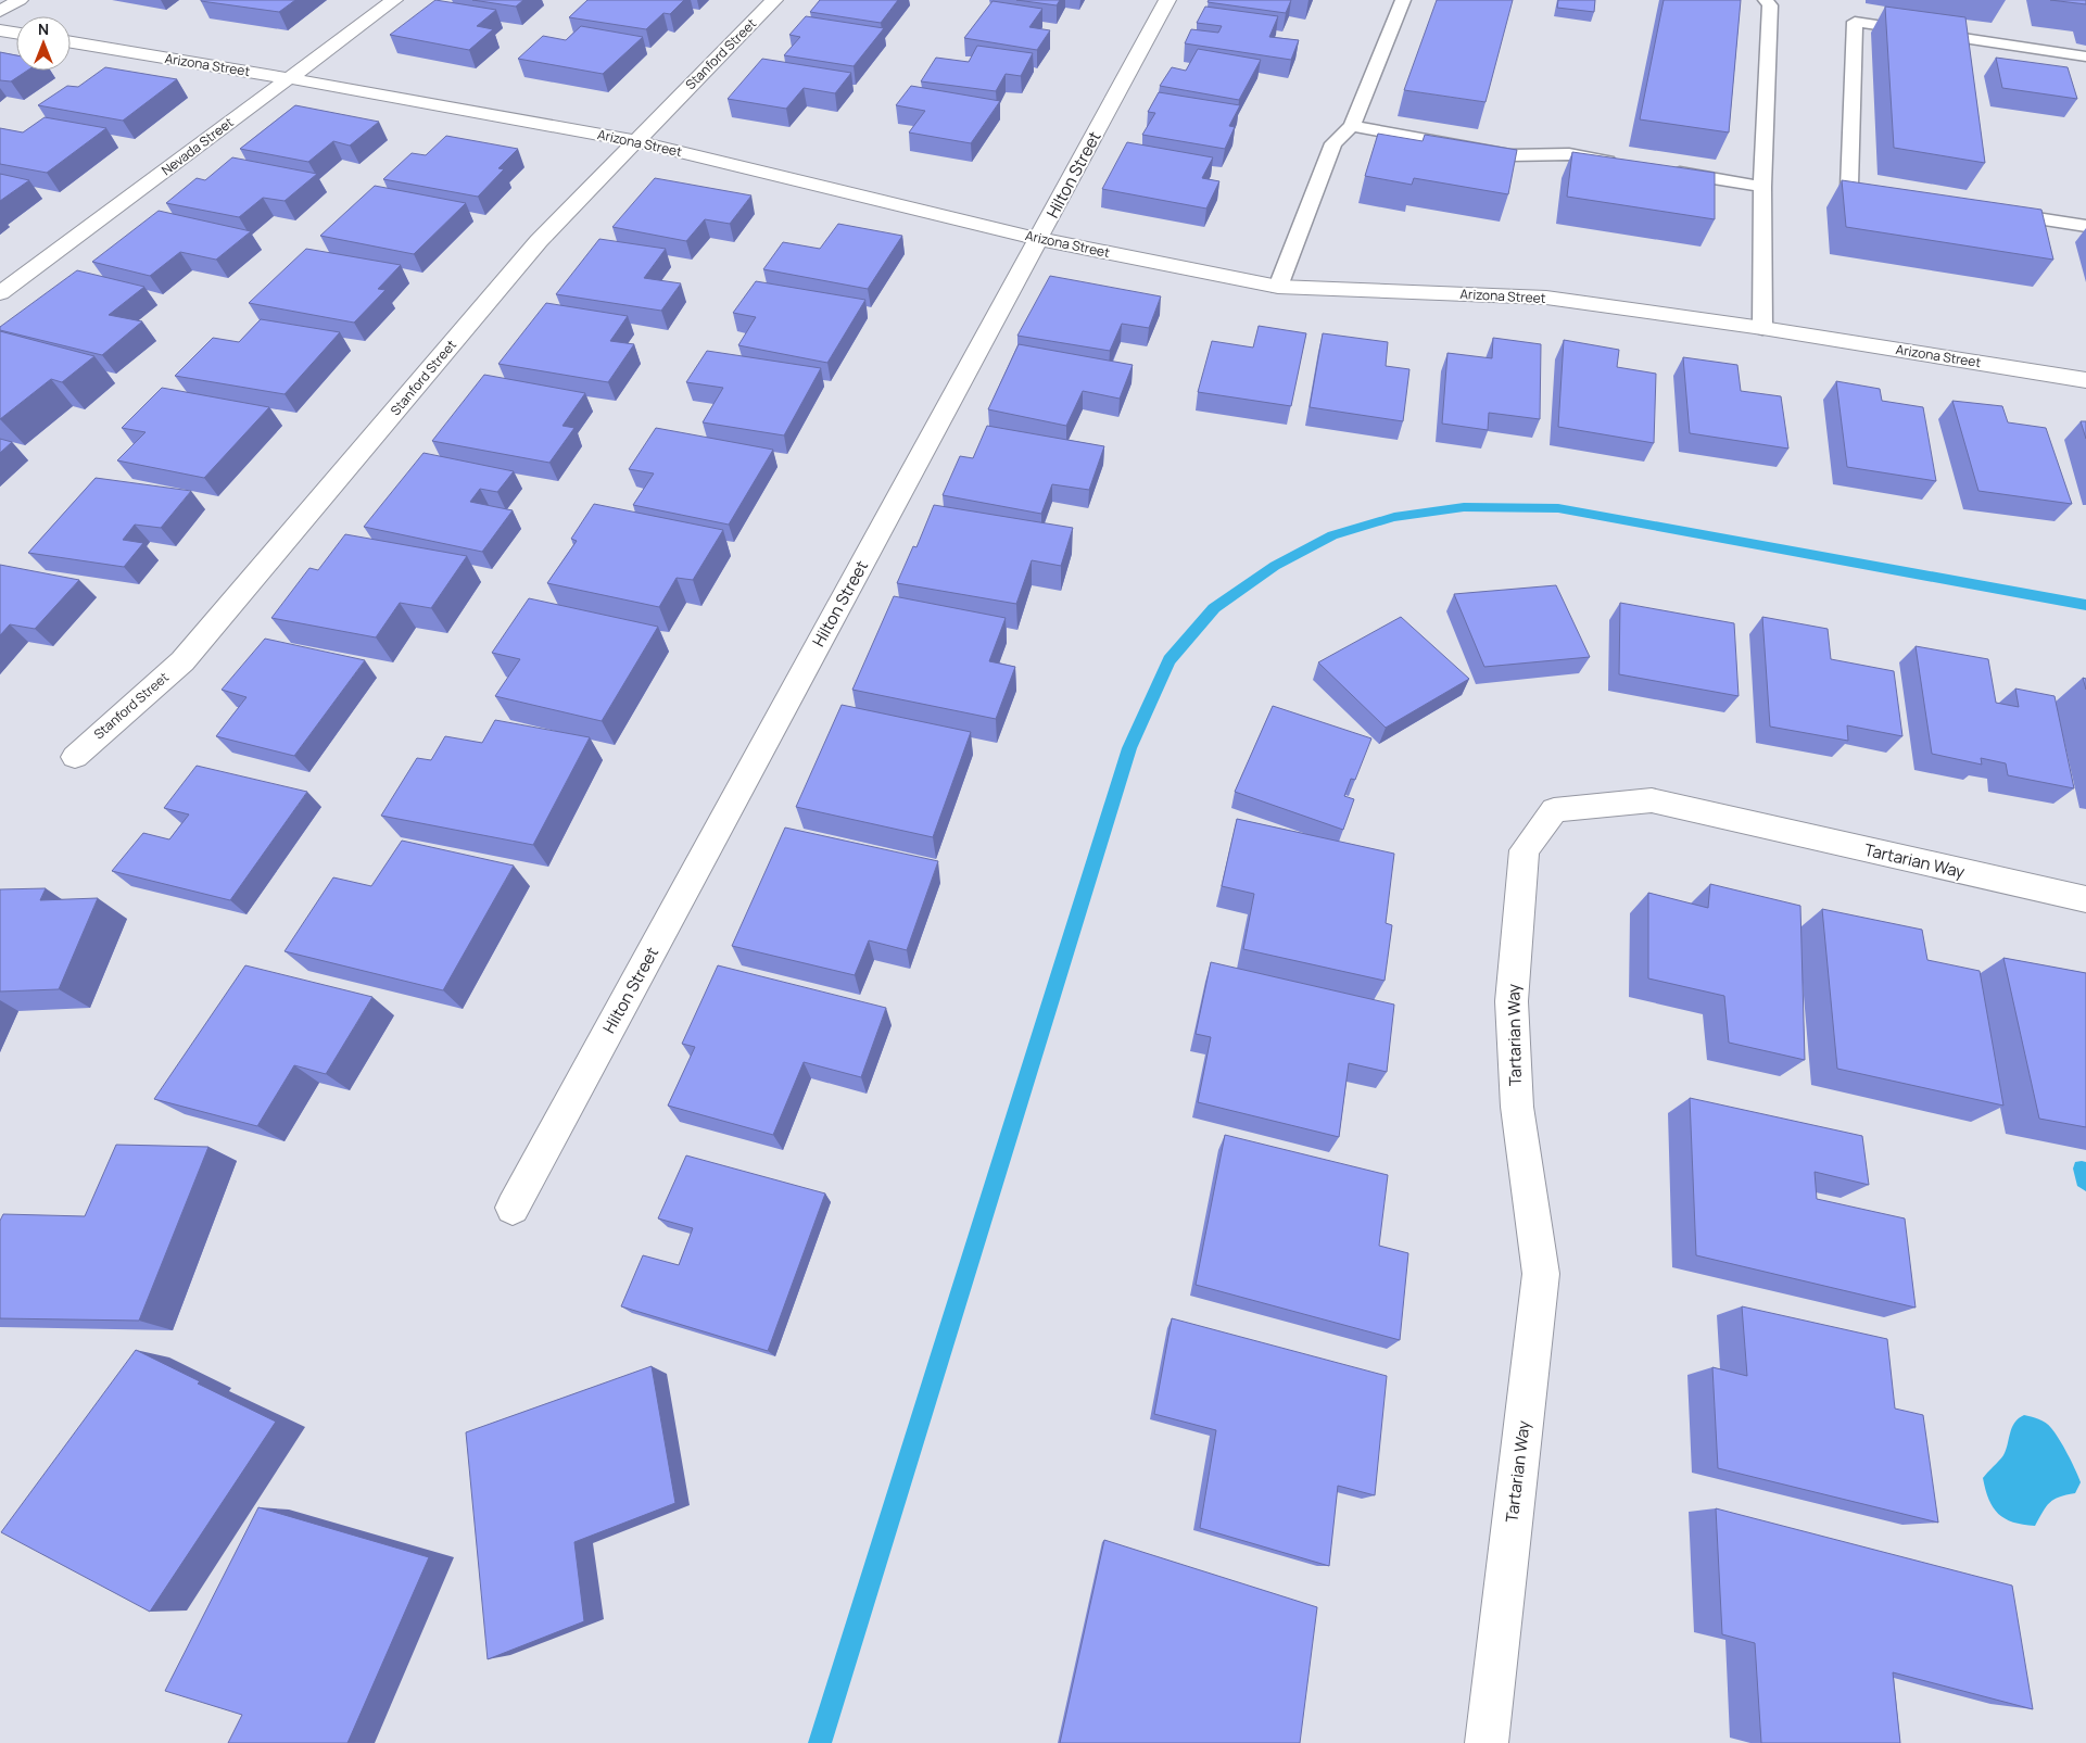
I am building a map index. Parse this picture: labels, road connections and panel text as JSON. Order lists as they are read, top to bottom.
{
  "streets": {
    "street": [
      "Stanford Street",
      "Arizona Street",
      "Nevada Street",
      "Hilton Street",
      "Tartarian Way"
    ]
  },
  "crossings": [
    ["Stanford Street", "Arizona Street"],
    ["Arizona Street", "Nevada Street"],
    ["Arizona Street", "Hilton Street"]
  ],
  "north": "top"
}
